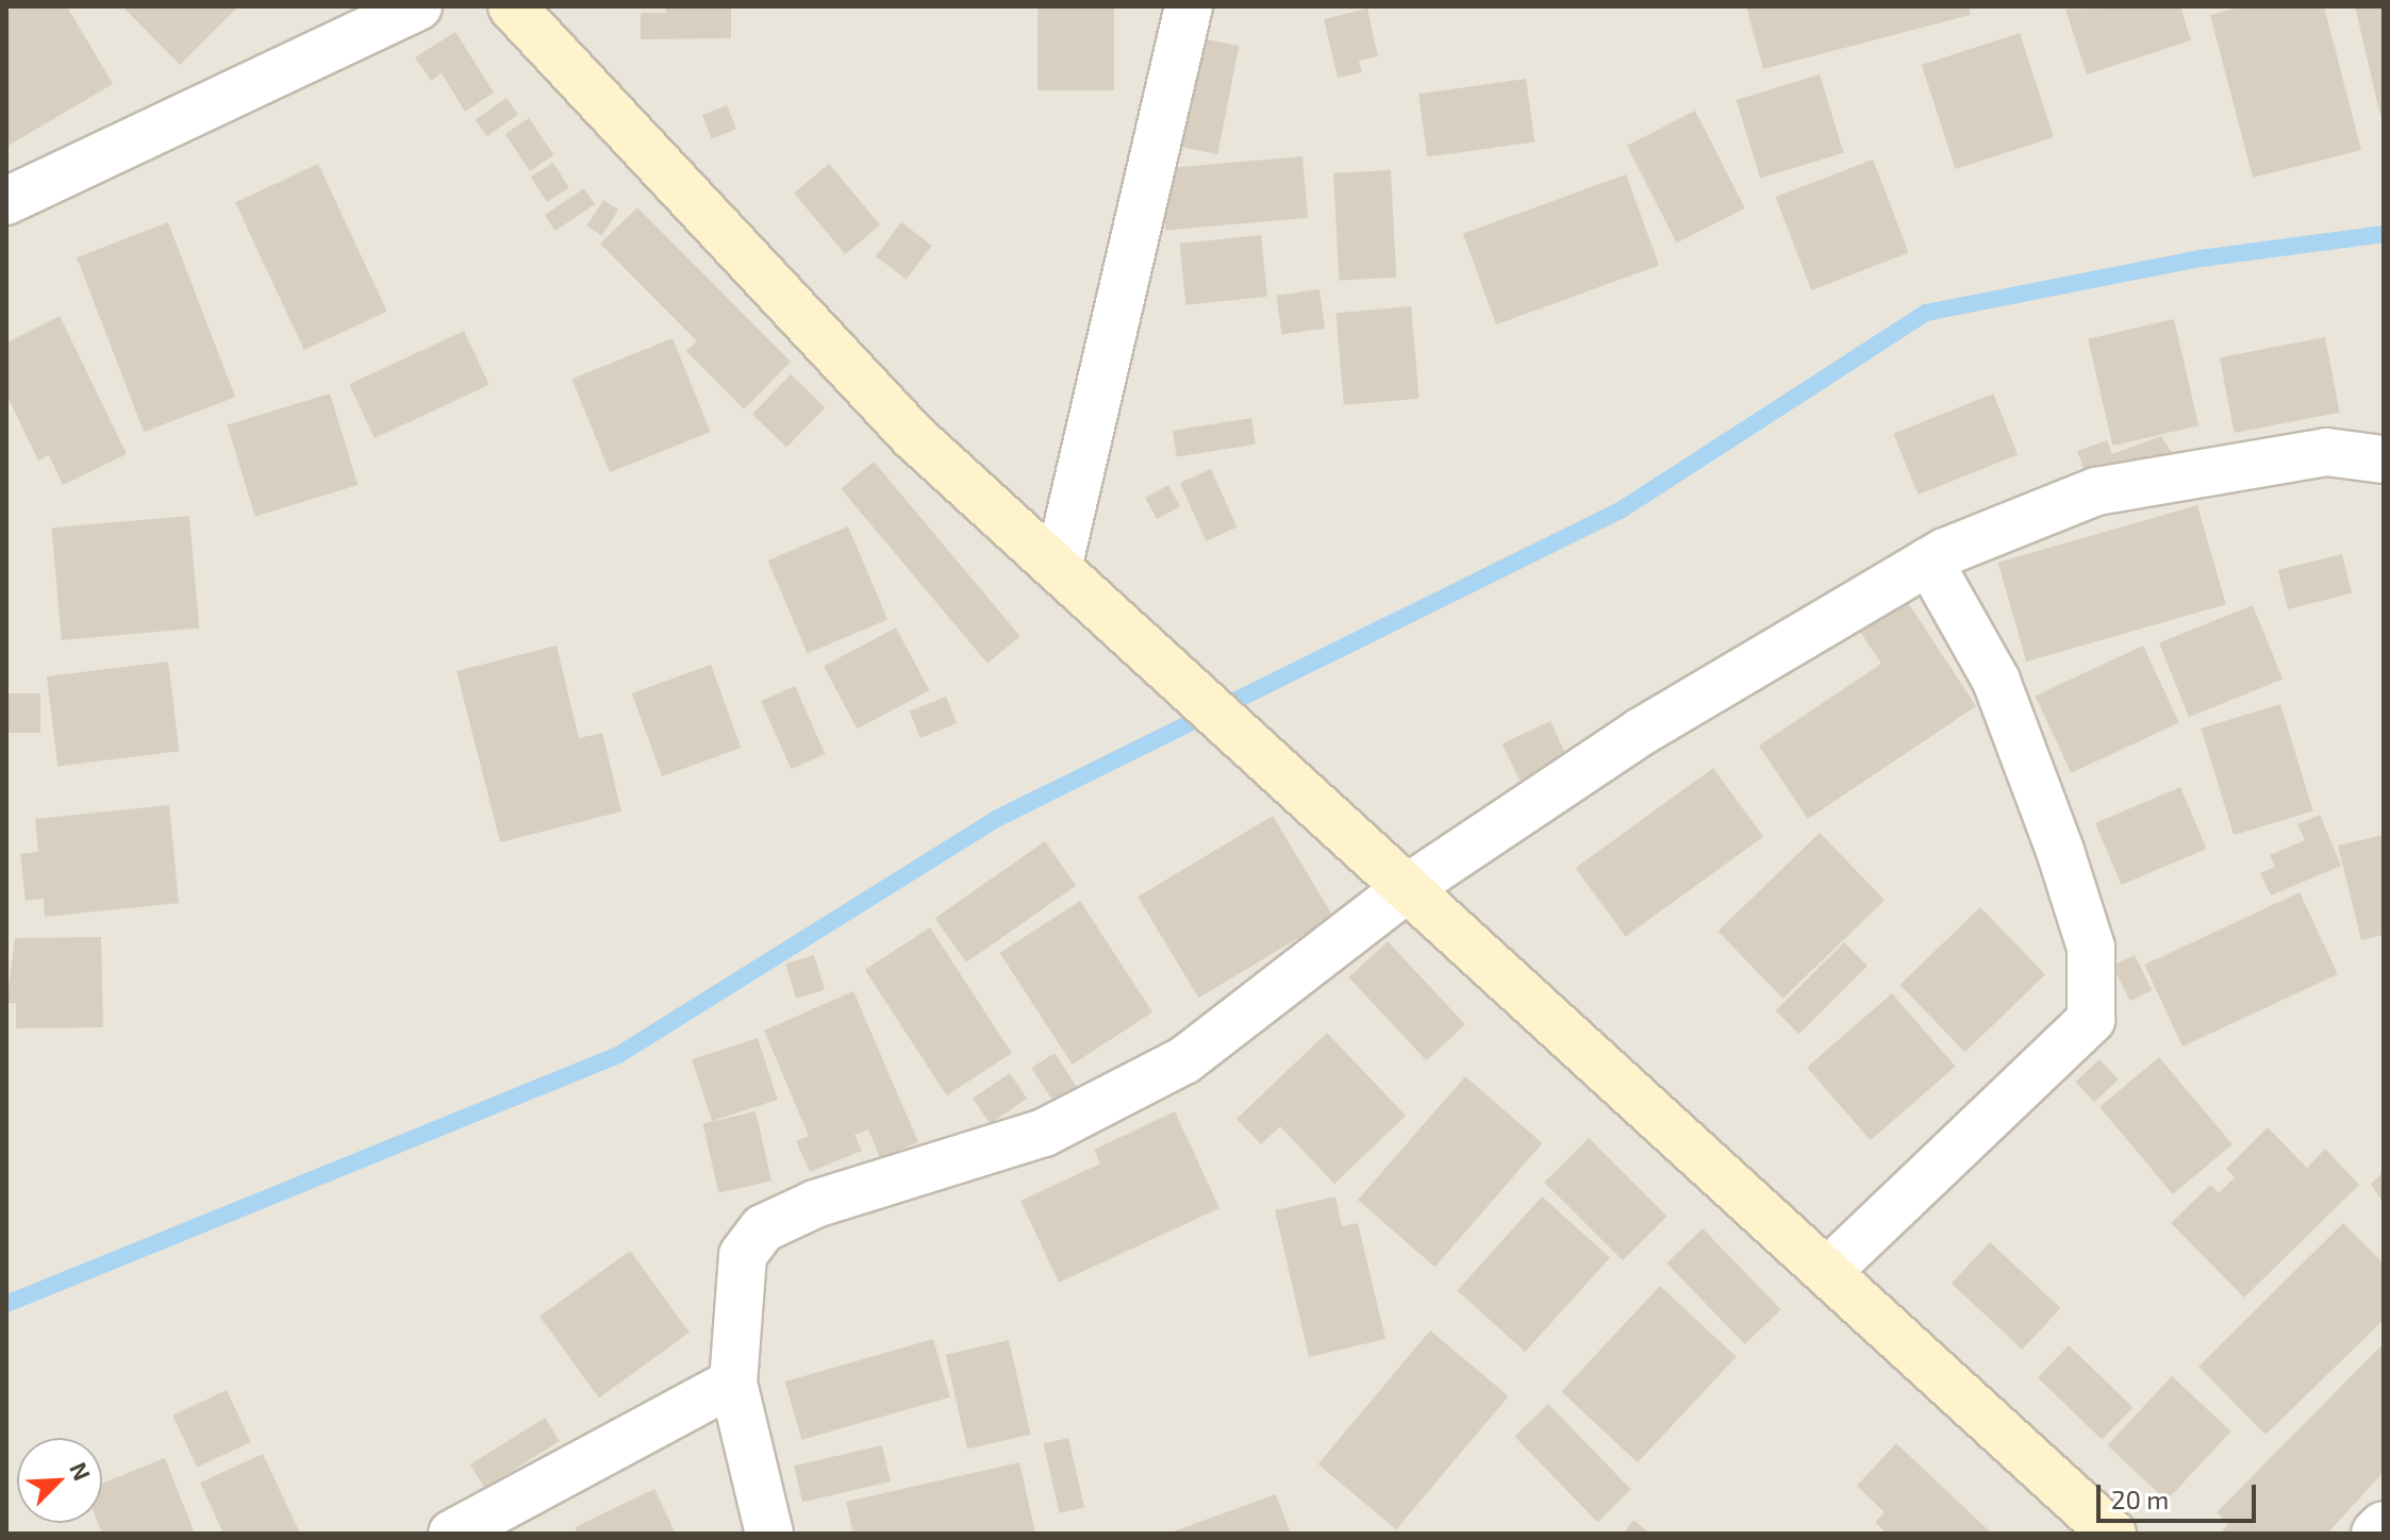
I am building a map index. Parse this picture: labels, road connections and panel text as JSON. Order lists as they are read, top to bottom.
{
  "scale_bar": "20 m",
  "north": "top right"
}
